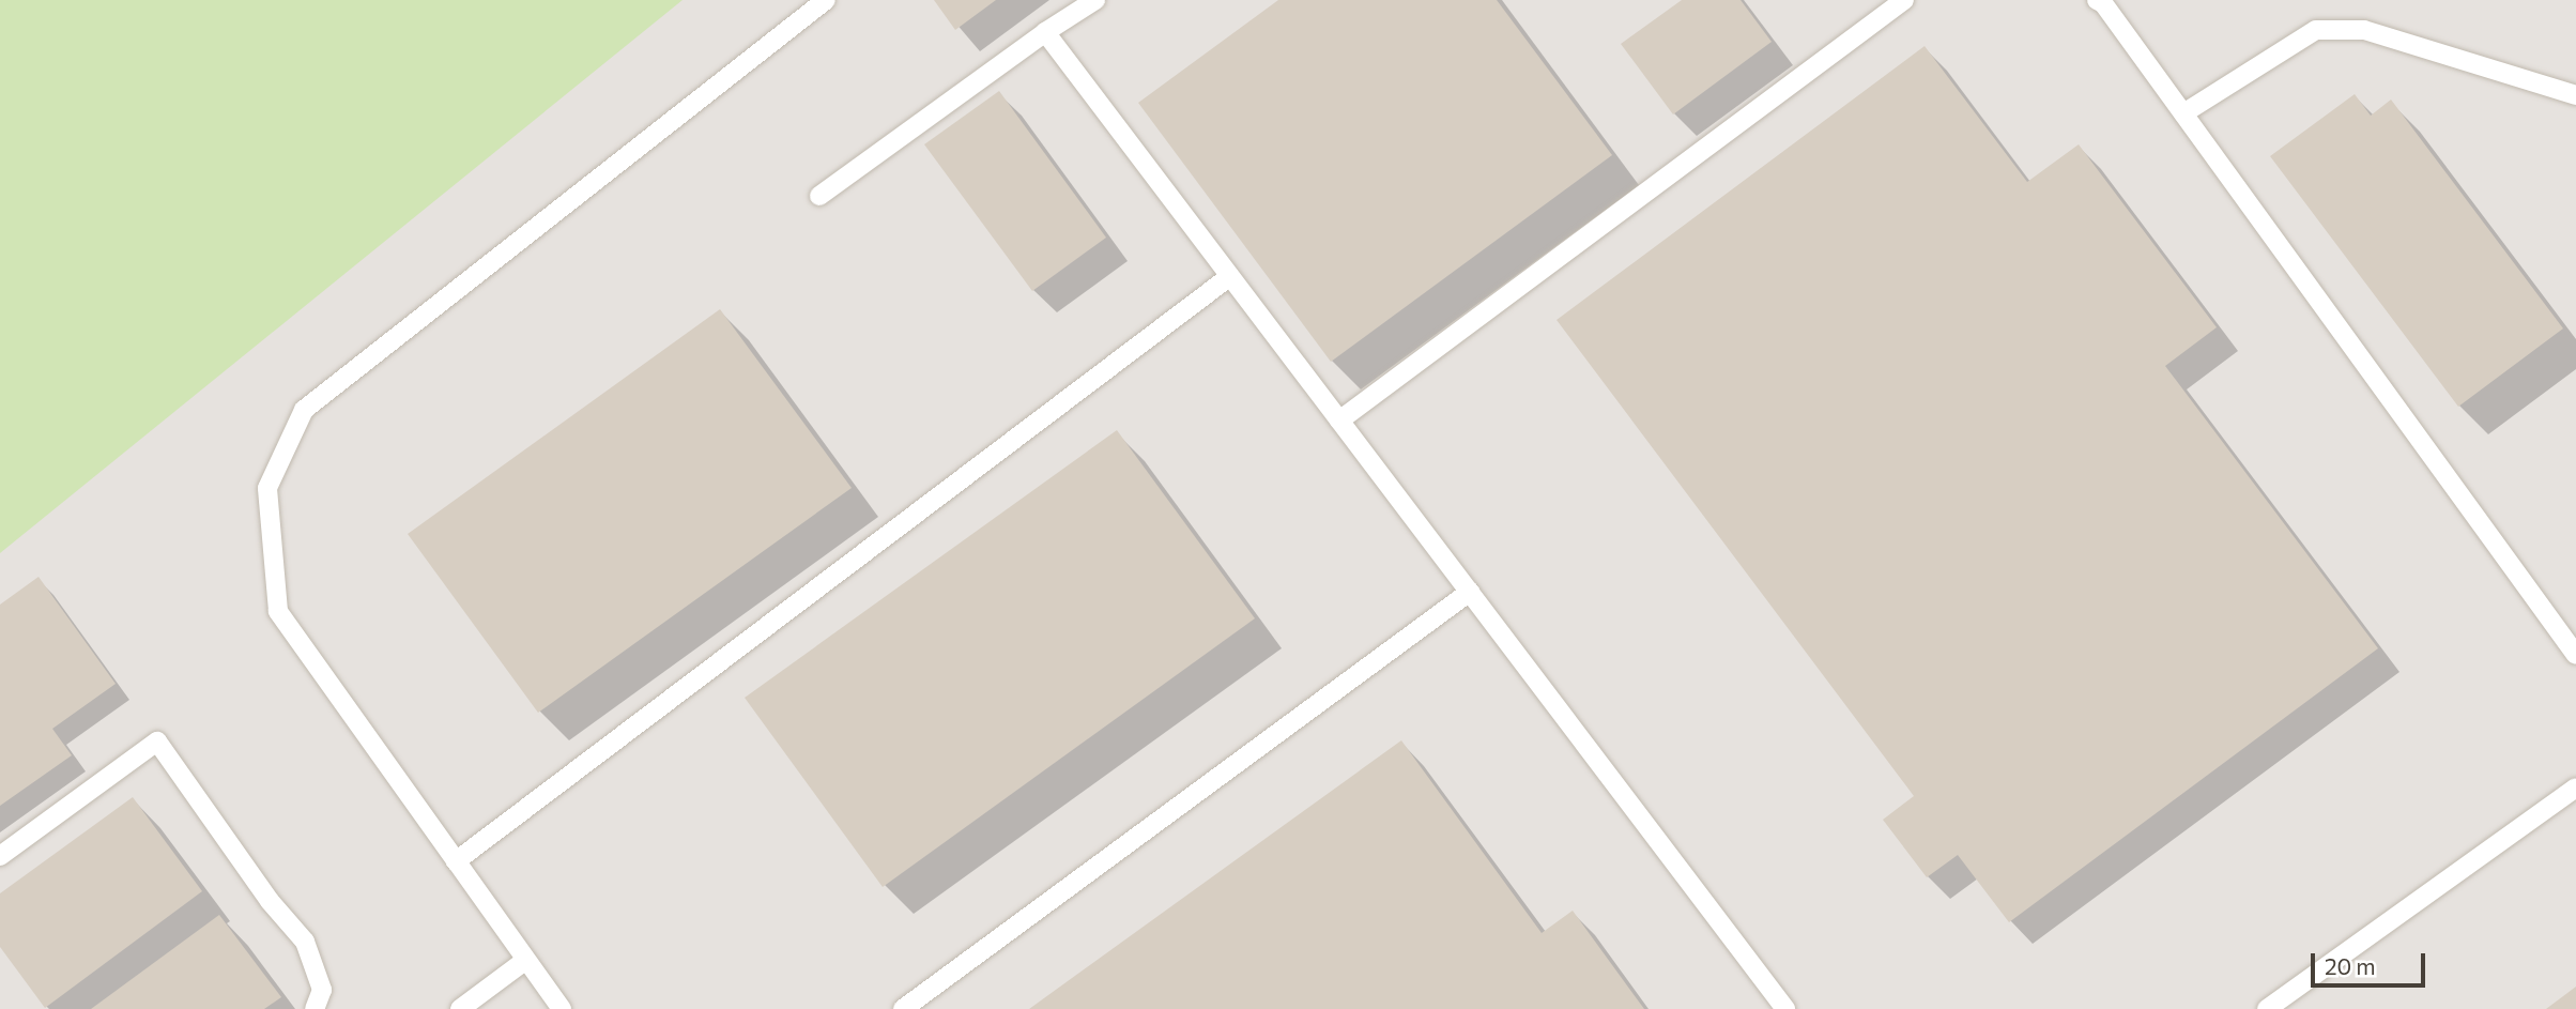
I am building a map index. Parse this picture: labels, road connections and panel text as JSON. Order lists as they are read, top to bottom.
{
  "scale_bar": "20 m"
}
